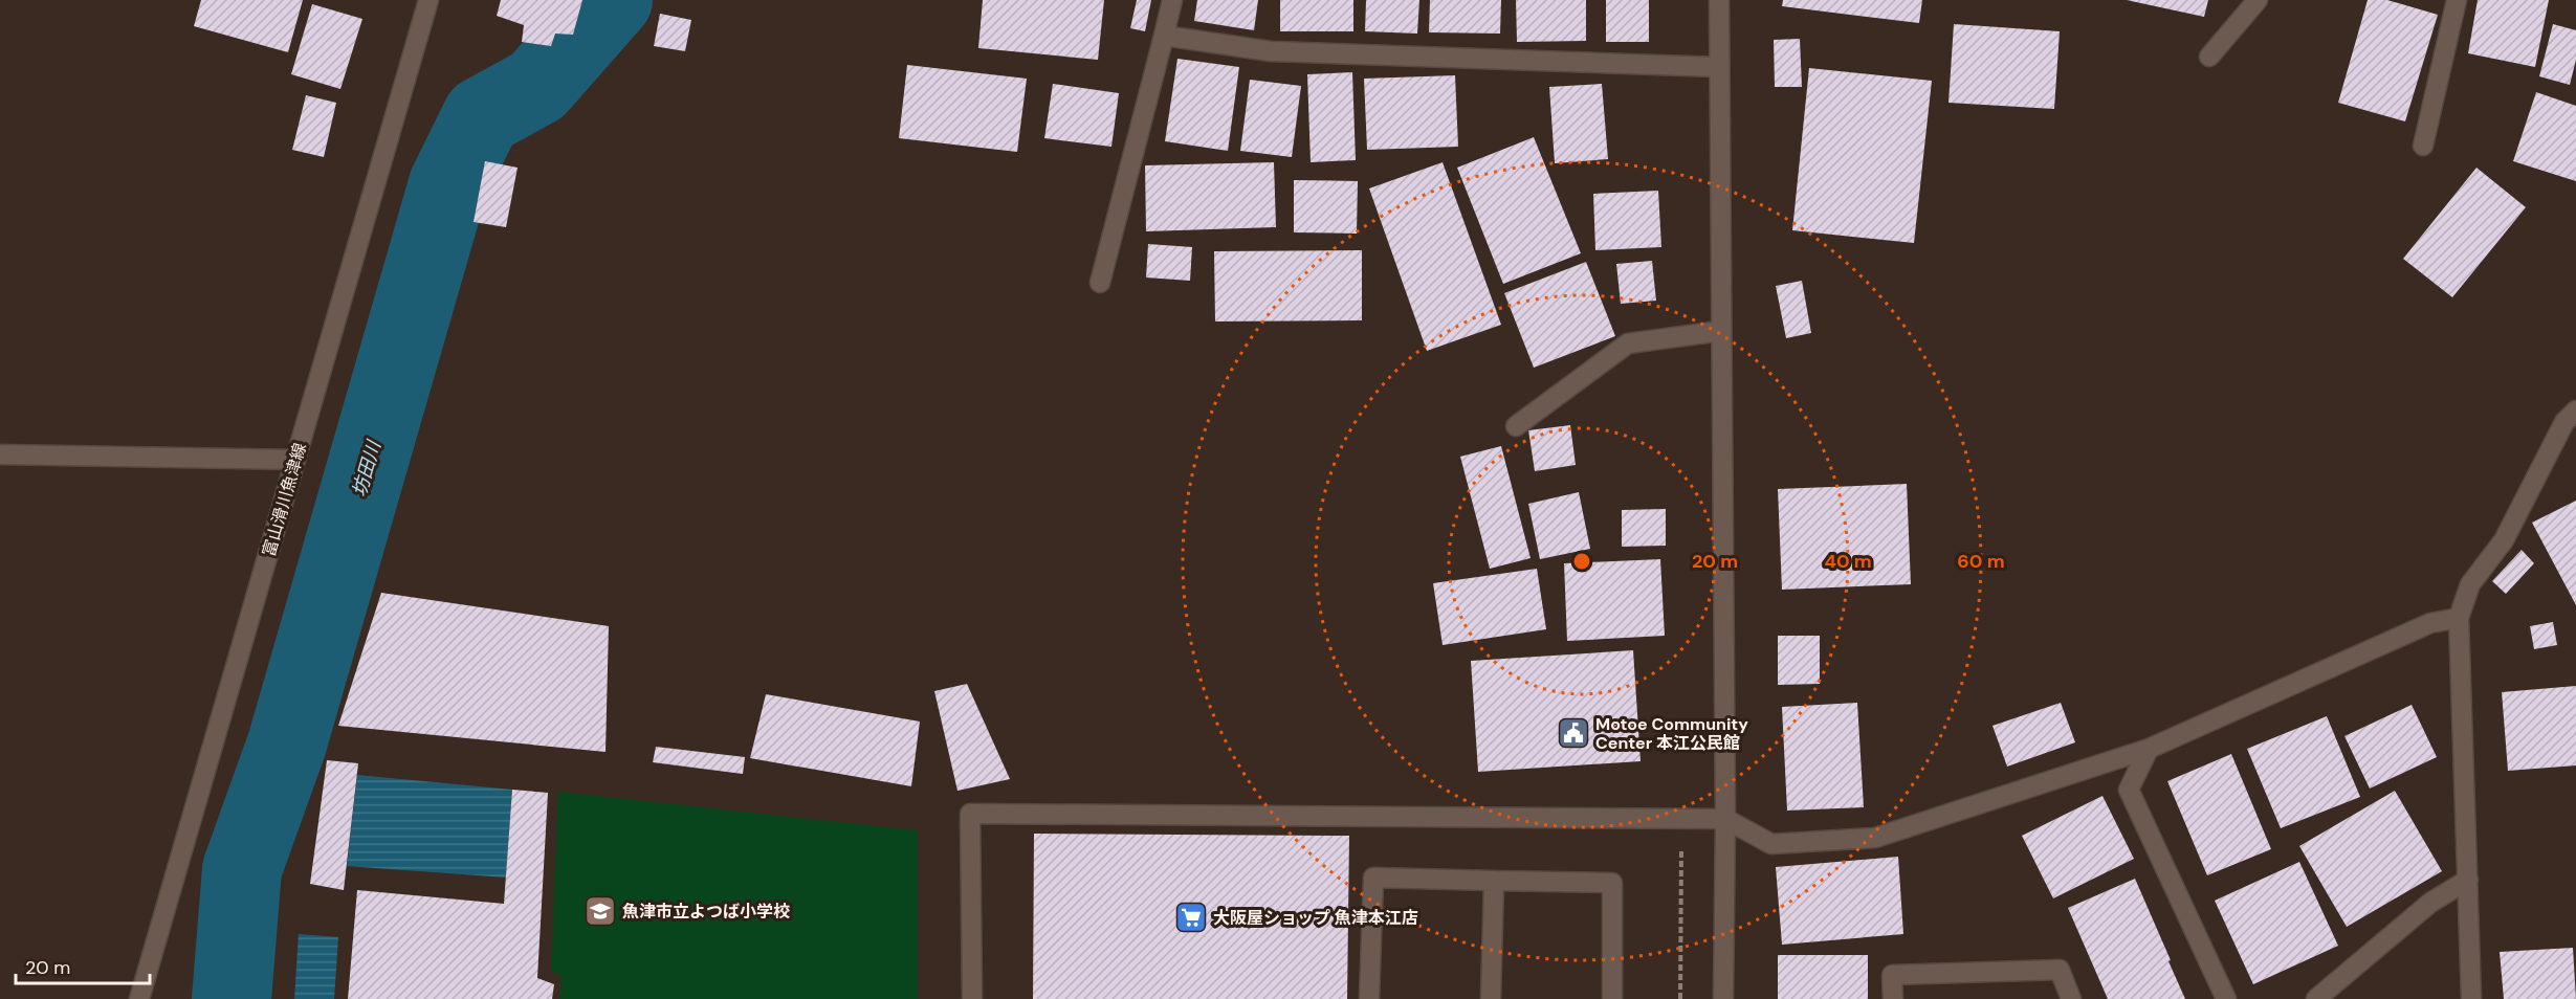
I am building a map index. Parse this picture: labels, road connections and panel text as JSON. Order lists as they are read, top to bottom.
{
  "streets": {
    "street": ["富山滑川魚津線"]
  },
  "water": ["坊田川"],
  "places": {
    "public building": ["Motoe Community Center 本江公民館"],
    "school or university": ["魚津市立よつば小学校"],
    "supermarket": ["大阪屋ショップ 魚津本江店"]
  },
  "scale_bar": "20 m",
  "rings": ["20 m", "40 m", "60 m"]
}
